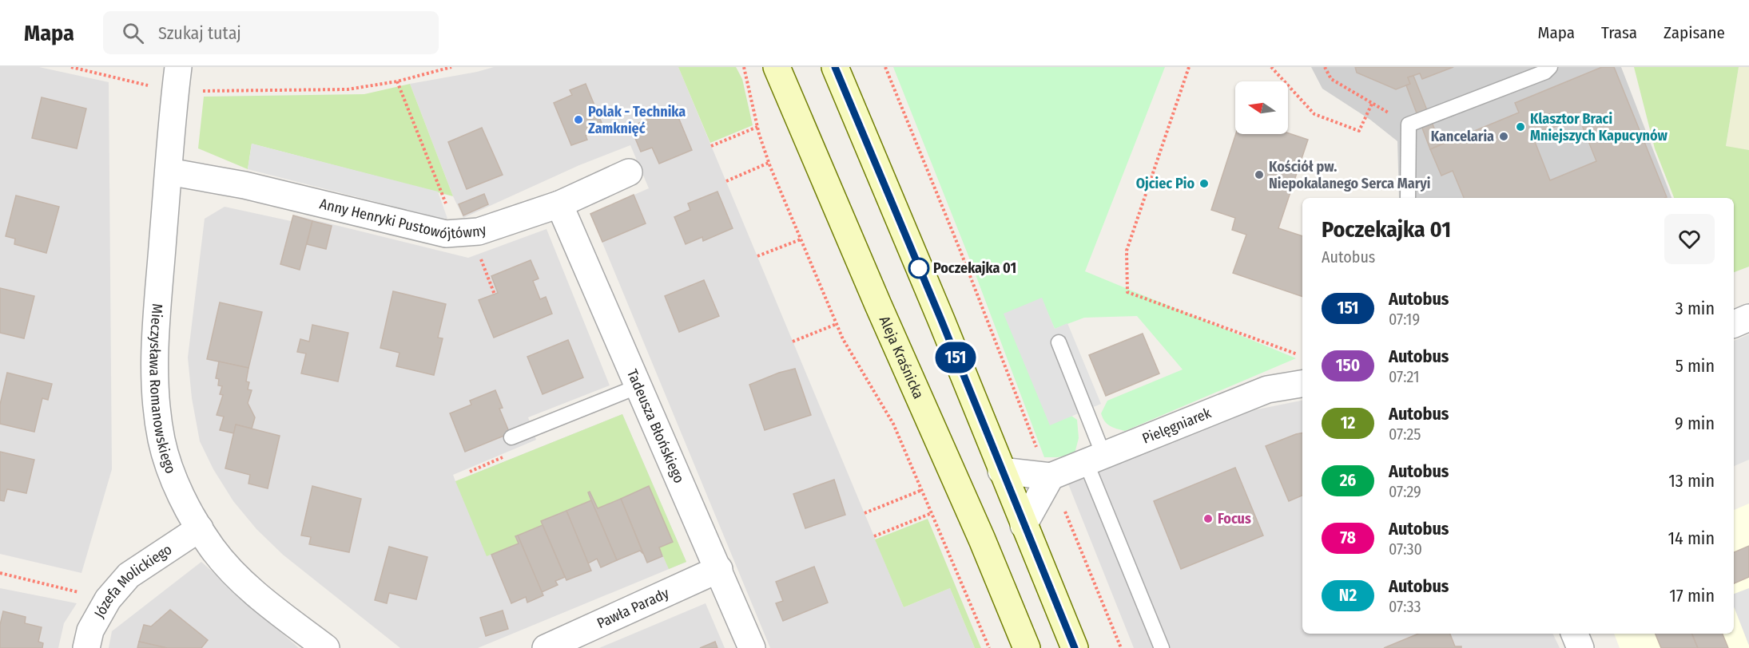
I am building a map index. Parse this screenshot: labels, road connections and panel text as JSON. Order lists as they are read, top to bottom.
{
  "streets": {
    "main road": ["Aleja Kraśnicka"],
    "street": [
      "Anny Henryki Pustowójtówny",
      "Mieczysława Romanowskiego",
      "Pielęgniarek",
      "Tadeusza Błońskiego",
      "Józefa Molickiego",
      "Pawła Parady"
    ]
  },
  "crossings": [
    ["Anny Henryki Pustowójtówny", "Mieczysława Romanowskiego"],
    ["Anny Henryki Pustowójtówny", "Tadeusza Błońskiego"],
    ["Mieczysława Romanowskiego", "Józefa Molickiego"],
    ["Tadeusza Błońskiego", "Pawła Parady"]
  ],
  "places": [
    "Polak - Technika Zamknięć",
    "Klasztor Braci Mniejszych Kapucynów",
    "Kancelaria",
    "Kościół pw. Niepokalanego Serca Maryi",
    "Ojciec Pio",
    "Poczekajka 01",
    "Focus"
  ],
  "lines": ["bus line 151"],
  "north": "left",
  "page": {
    "header": "Mapa",
    "search": "Szukaj tutaj",
    "nav": ["Mapa", "Trasa", "Zapisane"],
    "on_map": "151",
    "heading": ["Poczekajka 01", "Autobus"],
    "list": [
      {
        "mark": "151",
        "name": "Autobus",
        "note": "07:19",
        "value": "3 min"
      },
      {
        "mark": "150",
        "name": "Autobus",
        "note": "07:21",
        "value": "5 min"
      },
      {
        "mark": "12",
        "name": "Autobus",
        "note": "07:25",
        "value": "9 min"
      },
      {
        "mark": "26",
        "name": "Autobus",
        "note": "07:29",
        "value": "13 min"
      },
      {
        "mark": "78",
        "name": "Autobus",
        "note": "07:30",
        "value": "14 min"
      },
      {
        "mark": "N2",
        "name": "Autobus",
        "note": "07:33",
        "value": "17 min"
      }
    ]
  }
}
